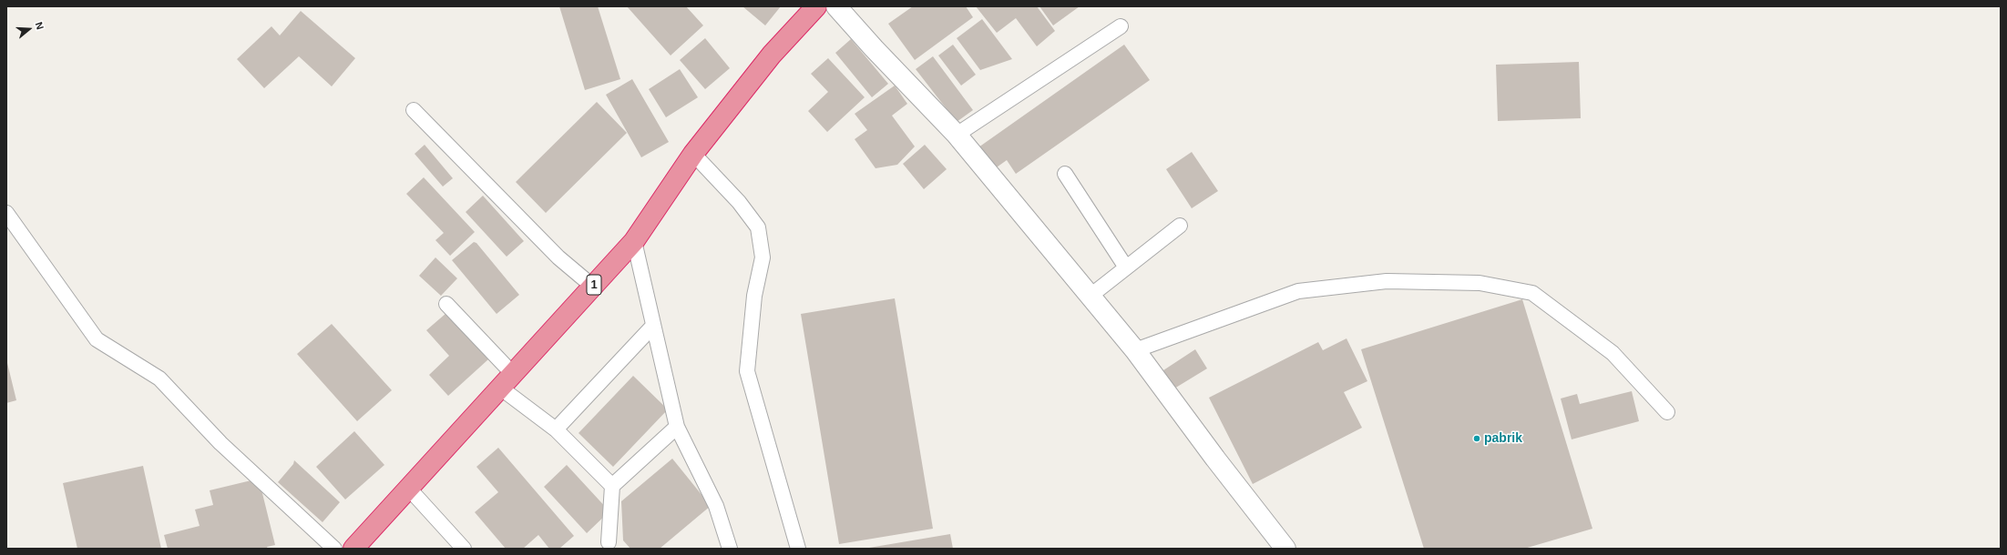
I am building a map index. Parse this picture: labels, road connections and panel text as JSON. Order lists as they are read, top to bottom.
{
  "streets": {
    "highway": ["1"]
  },
  "places": ["pabrik"],
  "north": "right"
}
